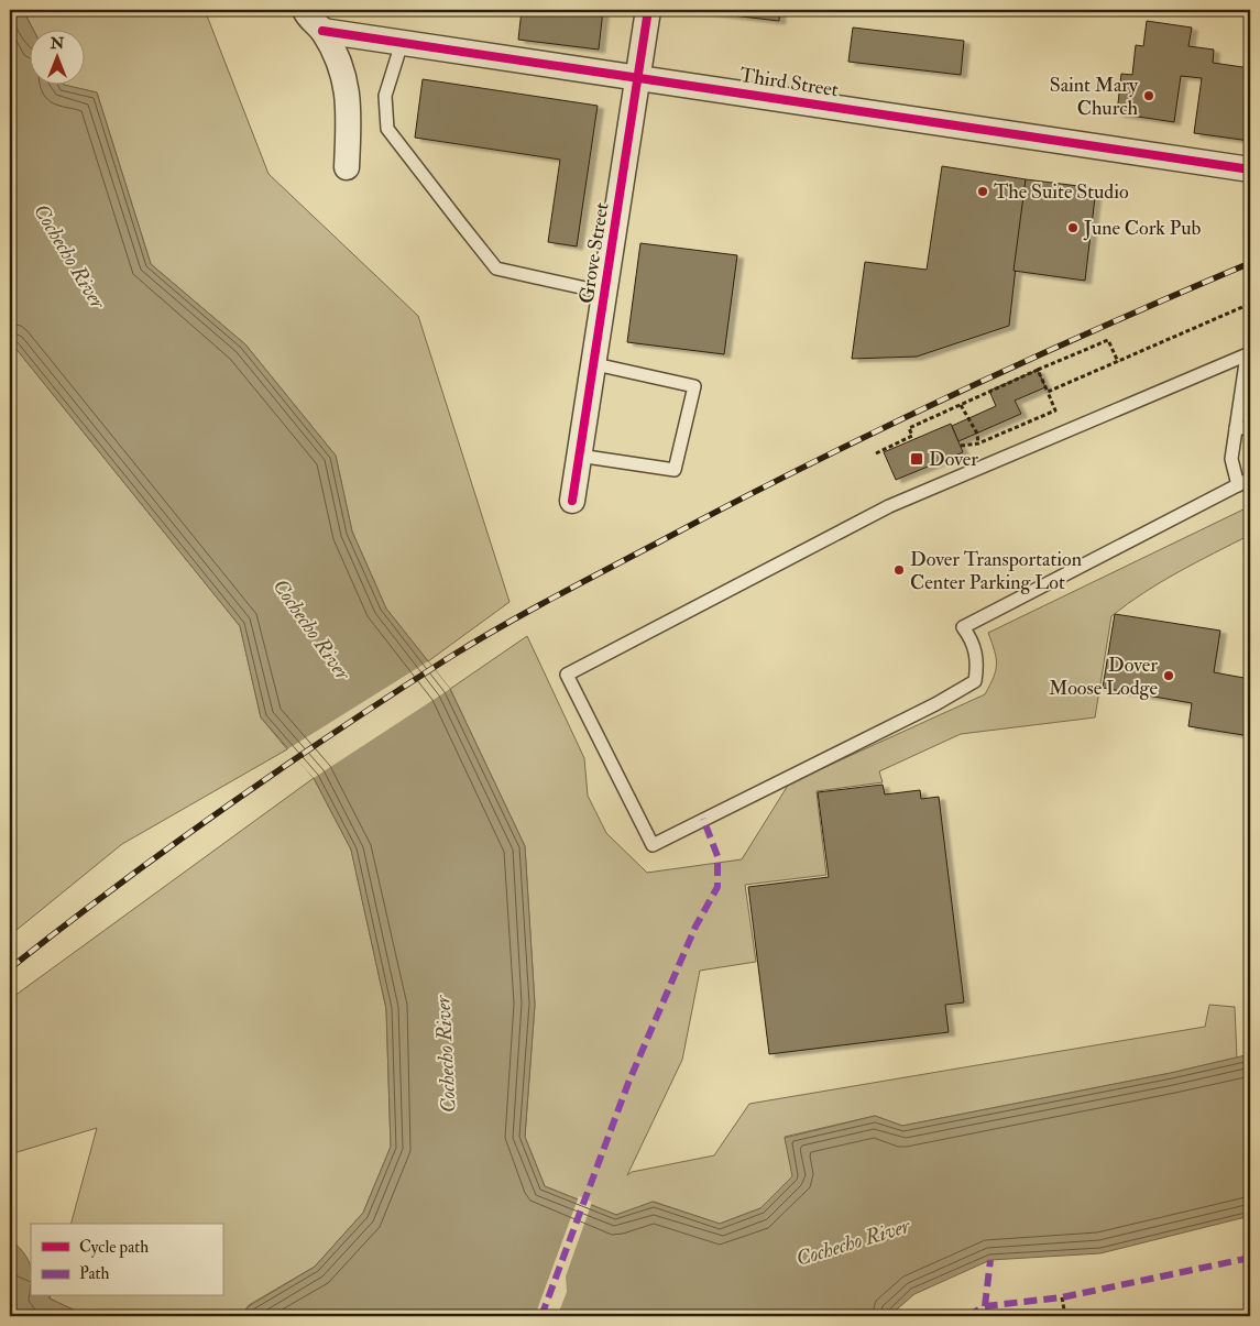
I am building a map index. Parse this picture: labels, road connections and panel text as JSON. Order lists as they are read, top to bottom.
{
  "streets": {
    "street": ["Third Street", "Grove Street"]
  },
  "crossings": [
    ["Third Street", "Grove Street"]
  ],
  "water": ["Cochecho River"],
  "places": {
    "other": [
      "Saint Mary Church",
      "The Suite Studio",
      "June Cork Pub",
      "Dover Transportation Center Parking Lot",
      "Dover Moose Lodge"
    ],
    "transit": ["Dover"]
  },
  "legend": ["Cycle path", "Path"],
  "north": "top"
}
